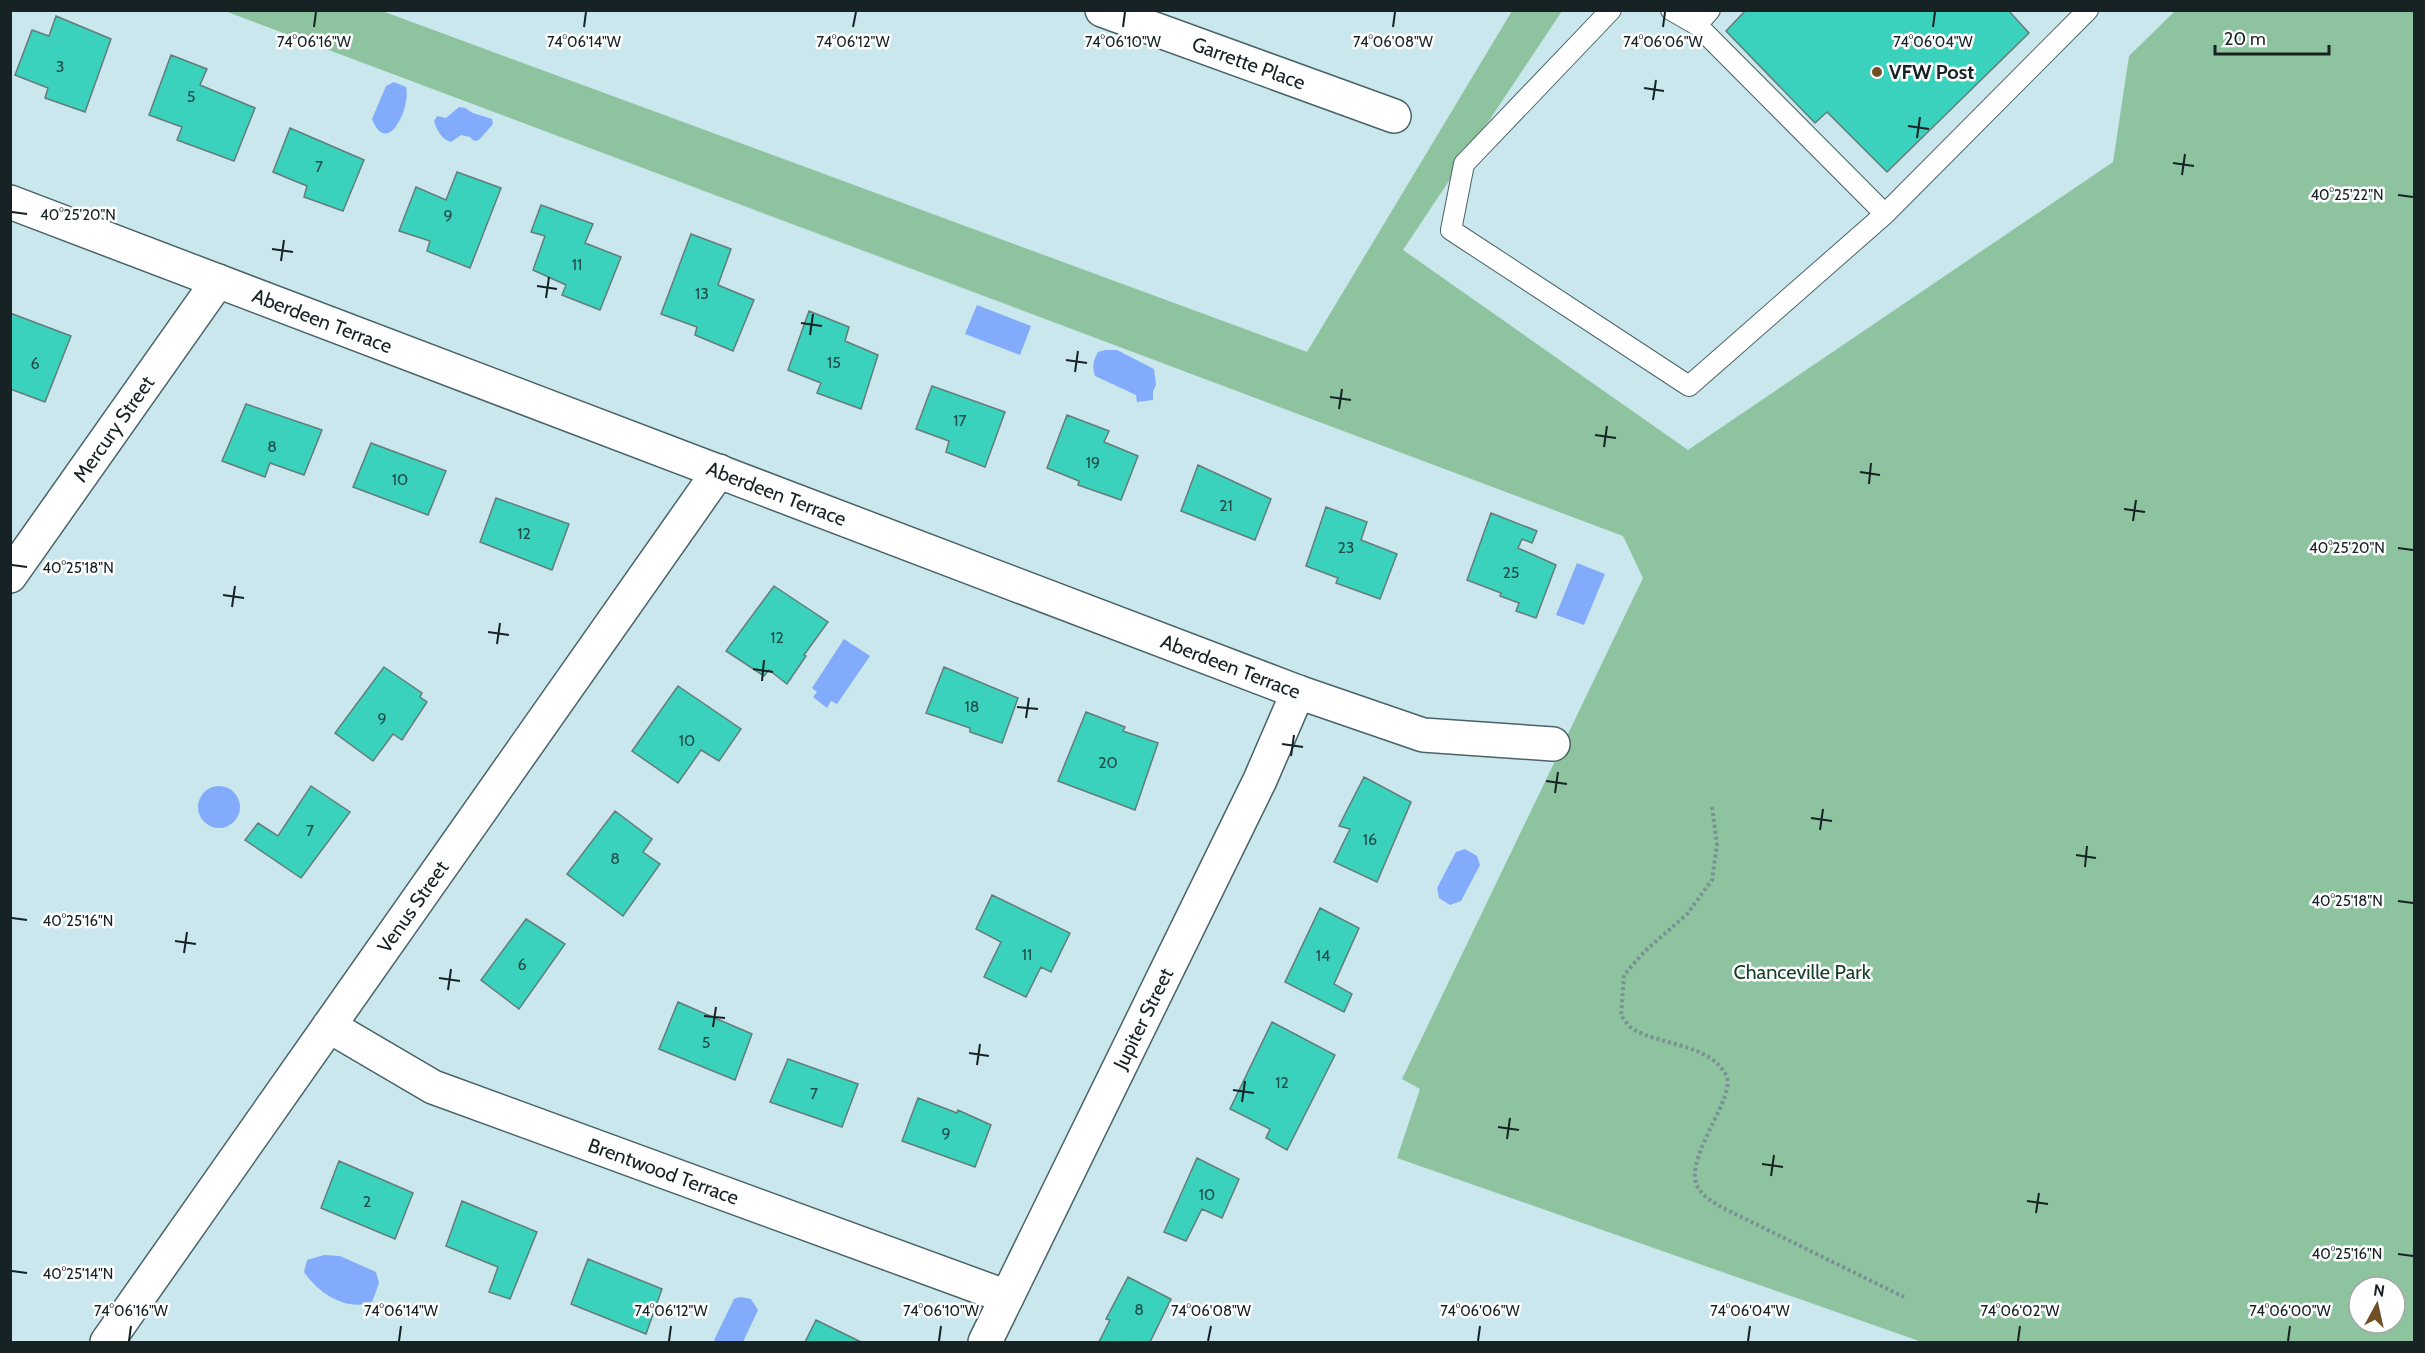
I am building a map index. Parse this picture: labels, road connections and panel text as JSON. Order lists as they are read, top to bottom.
{
  "streets": {
    "street": [
      "Garrette Place",
      "Aberdeen Terrace",
      "Mercury Street",
      "Venus Street",
      "Jupiter Street",
      "Brentwood Terrace"
    ]
  },
  "crossings": [
    ["Aberdeen Terrace", "Mercury Street"],
    ["Aberdeen Terrace", "Venus Street"],
    ["Aberdeen Terrace", "Jupiter Street"],
    ["Venus Street", "Brentwood Terrace"],
    ["Jupiter Street", "Brentwood Terrace"]
  ],
  "parks": ["Chanceville Park"],
  "places": ["VFW Post"],
  "house_numbers": [
    "3",
    "5",
    "7",
    "9",
    "11",
    "13",
    "15",
    "6",
    "17",
    "8",
    "19",
    "10",
    "21",
    "12",
    "23",
    "25",
    "12",
    "18",
    "9",
    "10",
    "20",
    "7",
    "16",
    "8",
    "11",
    "14",
    "6",
    "5",
    "12",
    "7",
    "9",
    "10",
    "2",
    "8"
  ],
  "scale_bar": "20 m",
  "north": "top",
  "coordinates": [
    "74°06'16\"W",
    "74°06'14\"W",
    "74°06'12\"W",
    "74°06'10\"W",
    "74°06'08\"W",
    "74°06'06\"W",
    "74°06'04\"W",
    "40°25'22\"N",
    "40°25'20\"N",
    "40°25'18\"N",
    "40°25'16\"N",
    "40°25'14\"N",
    "74°06'02\"W",
    "74°06'00\"W"
  ]
}
